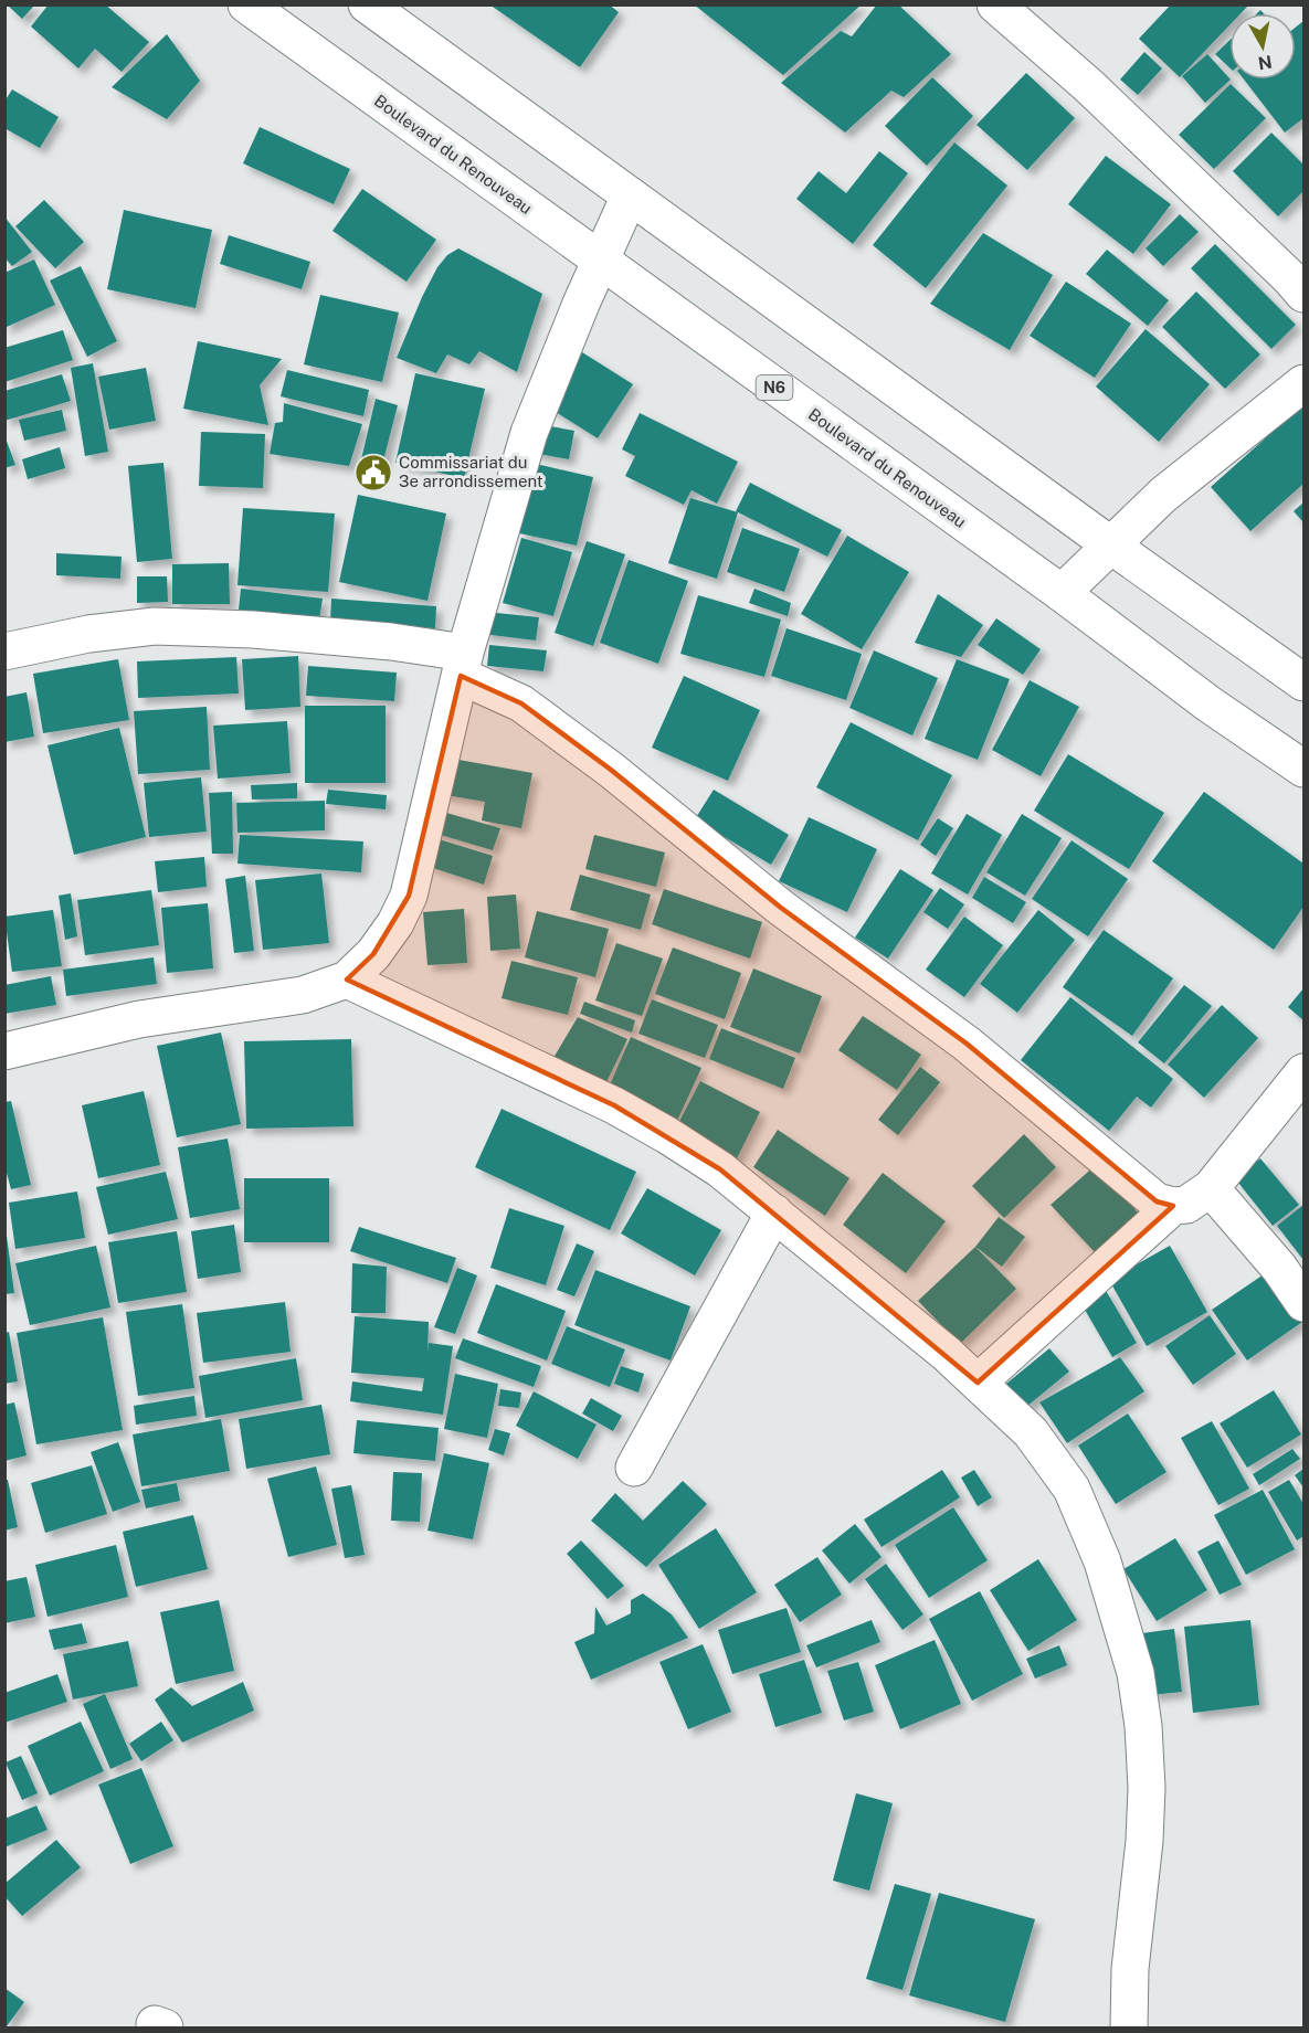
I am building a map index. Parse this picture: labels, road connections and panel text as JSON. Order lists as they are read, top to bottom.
{
  "streets": {
    "main road": ["Boulevard du Renouveau", "N6"]
  },
  "places": {
    "public building": ["Commissariat du 3e arrondissement"]
  },
  "north": "bottom"
}
